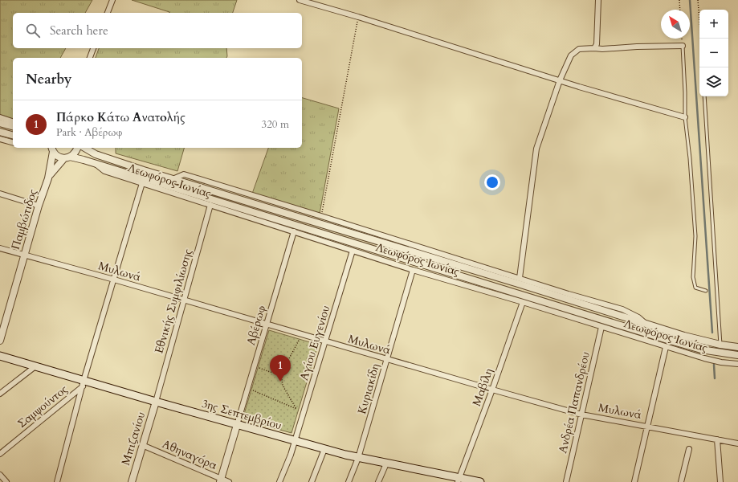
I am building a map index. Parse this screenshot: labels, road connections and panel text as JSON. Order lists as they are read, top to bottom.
{
  "streets": {
    "main road": ["3ης Σεπτεμβρίου"],
    "street": [
      "Λεωφόρος Ιωνίας",
      "Παμβώτιδος",
      "Μυλωνά",
      "Εθνικής Συμφιλίωσης",
      "Αβέρωφ",
      "Αγίου Ευγενίου",
      "Μαβίλη",
      "Κυριακίδη",
      "Ανδρέα Παπανδρέου",
      "Σαμψούντος",
      "Μπιζανίου",
      "Αθηναγόρα"
    ]
  },
  "crossings": [
    ["Λεωφόρος Ιωνίας", "Παμβώτιδος"],
    ["Λεωφόρος Ιωνίας", "Εθνικής Συμφιλίωσης"],
    ["Λεωφόρος Ιωνίας", "Αβέρωφ"],
    ["Λεωφόρος Ιωνίας", "Αγίου Ευγενίου"],
    ["Λεωφόρος Ιωνίας", "Μαβίλη"],
    ["Λεωφόρος Ιωνίας", "Κυριακίδη"],
    ["Λεωφόρος Ιωνίας", "Ανδρέα Παπανδρέου"],
    ["Παμβώτιδος", "Μυλωνά"],
    ["Μυλωνά", "Εθνικής Συμφιλίωσης"],
    ["Μυλωνά", "Αβέρωφ"],
    ["Μυλωνά", "Αγίου Ευγενίου"],
    ["Μυλωνά", "Μαβίλη"],
    ["Μυλωνά", "Κυριακίδη"],
    ["Μυλωνά", "Ανδρέα Παπανδρέου"],
    ["Εθνικής Συμφιλίωσης", "3ης Σεπτεμβρίου"],
    ["Εθνικής Συμφιλίωσης", "Μπιζανίου"],
    ["Αβέρωφ", "3ης Σεπτεμβρίου"],
    ["Αγίου Ευγενίου", "3ης Σεπτεμβρίου"],
    ["Μαβίλη", "3ης Σεπτεμβρίου"],
    ["Κυριακίδη", "3ης Σεπτεμβρίου"],
    ["Σαμψούντος", "3ης Σεπτεμβρίου"],
    ["3ης Σεπτεμβρίου", "Μπιζανίου"],
    ["Μπιζανίου", "Αθηναγόρα"]
  ],
  "north": "top left",
  "page": {
    "map_buttons": ["+", "−"],
    "search": "Search here",
    "heading": "Nearby",
    "list": [
      {
        "mark": "1",
        "name": "Πάρκο Κάτω Ανατολής",
        "note": "Park · Αβέρωφ",
        "value": "320 m"
      }
    ],
    "pins": "1"
  }
}
